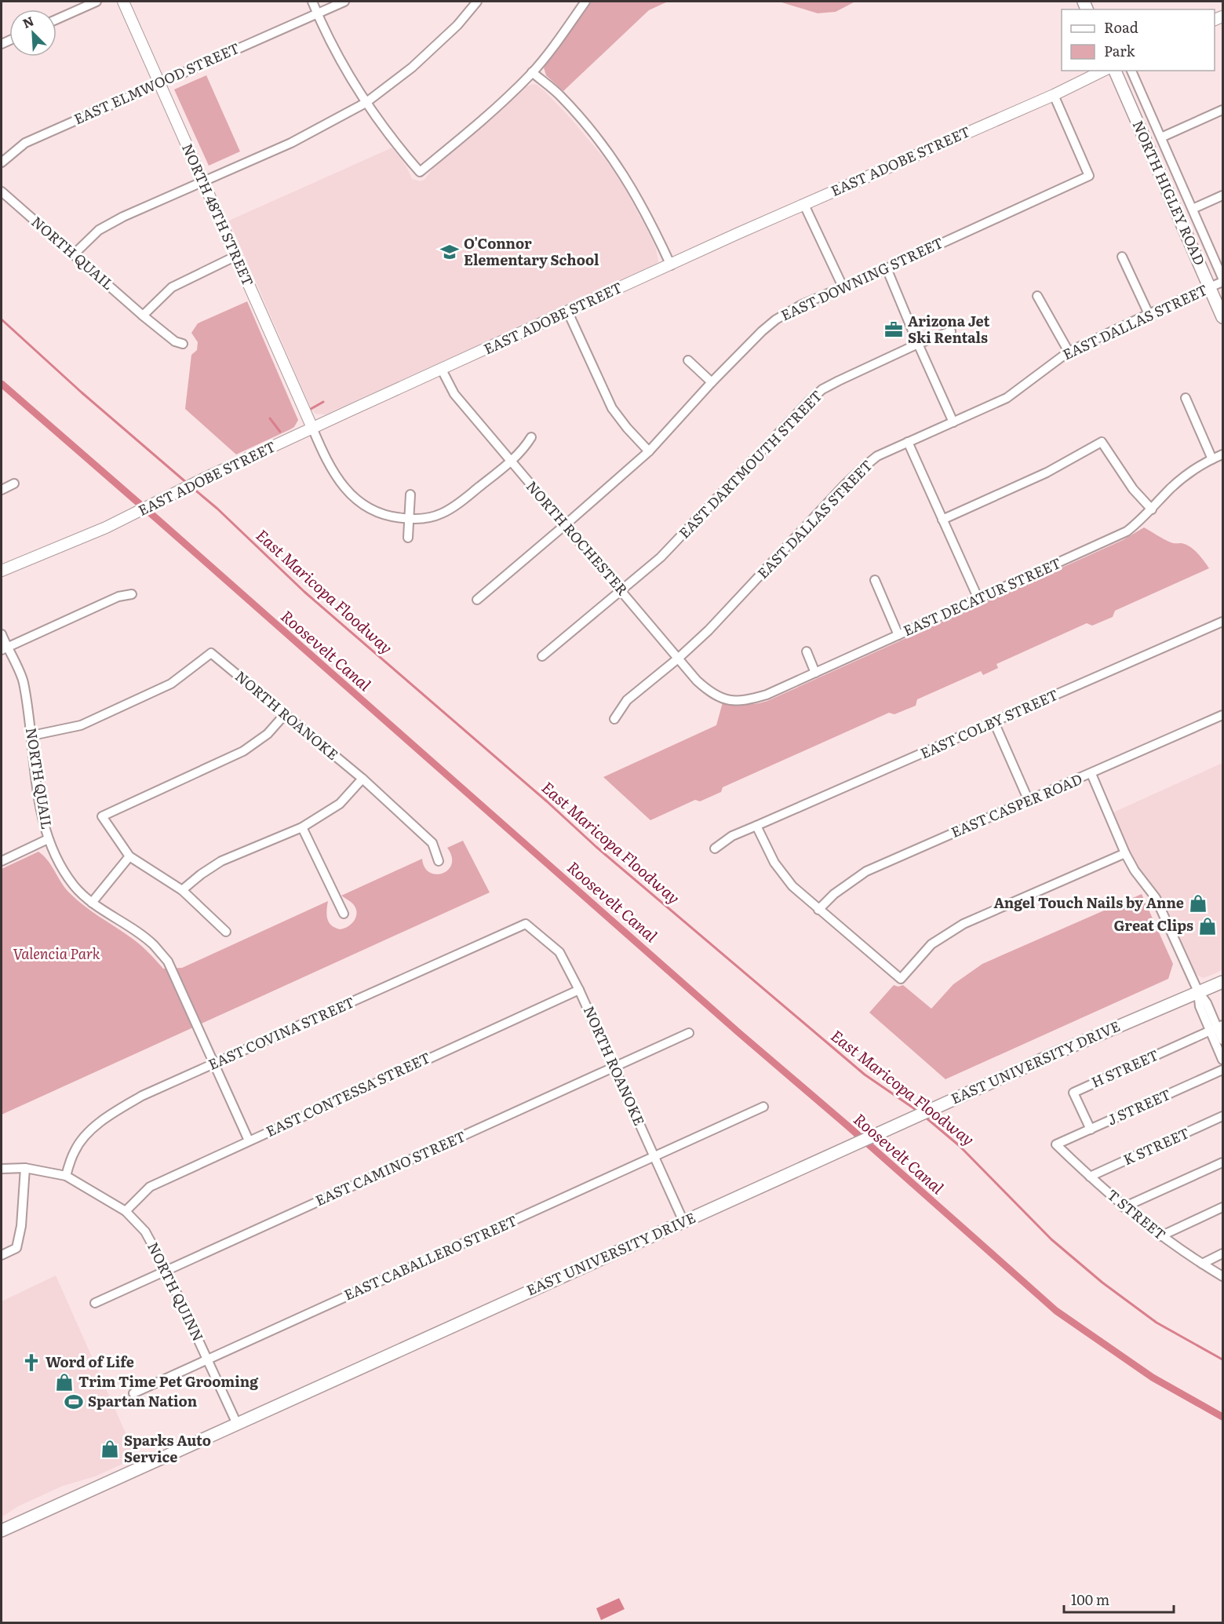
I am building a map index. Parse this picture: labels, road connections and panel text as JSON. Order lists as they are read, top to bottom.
{
  "streets": {
    "main road": ["NORTH HIGLEY ROAD", "EAST UNIVERSITY DRIVE"],
    "street": [
      "EAST ELMWOOD STREET",
      "EAST ADOBE STREET",
      "NORTH 48TH STREET",
      "NORTH QUAIL",
      "EAST DOWNING STREET",
      "EAST DALLAS STREET",
      "EAST DARTMOUTH STREET",
      "NORTH ROCHESTER",
      "EAST DECATUR STREET",
      "NORTH ROANOKE",
      "EAST COLBY STREET",
      "EAST CASPER ROAD",
      "EAST COVINA STREET",
      "H STREET",
      "EAST CONTESSA STREET",
      "J STREET",
      "K STREET",
      "EAST CAMINO STREET",
      "T STREET",
      "EAST CABALLERO STREET",
      "NORTH QUINN"
    ]
  },
  "crossings": [
    ["EAST ELMWOOD STREET", "NORTH 48TH STREET"],
    ["EAST ADOBE STREET", "NORTH 48TH STREET"],
    ["EAST ADOBE STREET", "EAST DOWNING STREET"],
    ["EAST ADOBE STREET", "NORTH ROCHESTER"],
    ["NORTH HIGLEY ROAD", "EAST DALLAS STREET"],
    ["NORTH QUAIL", "NORTH ROANOKE"],
    ["NORTH QUAIL", "EAST COVINA STREET"],
    ["NORTH QUAIL", "EAST CONTESSA STREET"],
    ["EAST DOWNING STREET", "NORTH ROCHESTER"],
    ["EAST DALLAS STREET", "NORTH ROCHESTER"],
    ["EAST DARTMOUTH STREET", "NORTH ROCHESTER"],
    ["NORTH ROCHESTER", "EAST DECATUR STREET"],
    ["NORTH ROANOKE", "EAST COVINA STREET"],
    ["NORTH ROANOKE", "EAST UNIVERSITY DRIVE"],
    ["NORTH ROANOKE", "EAST CONTESSA STREET"],
    ["NORTH ROANOKE", "EAST CAMINO STREET"],
    ["NORTH ROANOKE", "EAST CABALLERO STREET"],
    ["EAST COVINA STREET", "NORTH QUINN"],
    ["EAST UNIVERSITY DRIVE", "NORTH QUINN"],
    ["H STREET", "J STREET"],
    ["EAST CONTESSA STREET", "NORTH QUINN"],
    ["J STREET", "T STREET"],
    ["K STREET", "T STREET"],
    ["EAST CAMINO STREET", "NORTH QUINN"],
    ["EAST CABALLERO STREET", "NORTH QUINN"]
  ],
  "water": ["East Maricopa Floodway", "Roosevelt Canal"],
  "parks": ["Valencia Park"],
  "places": {
    "school or university": ["O'Connor Elementary School"],
    "office": ["Arizona Jet Ski Rentals"],
    "shop": [
      "Angel Touch Nails by Anne",
      "Great Clips",
      "Trim Time Pet Grooming",
      "Sparks Auto Service"
    ],
    "church": ["Word of Life"],
    "sports": ["Spartan Nation"]
  },
  "legend": ["Road", "Park"],
  "scale_bar": "100 m",
  "north": "top left"
}
